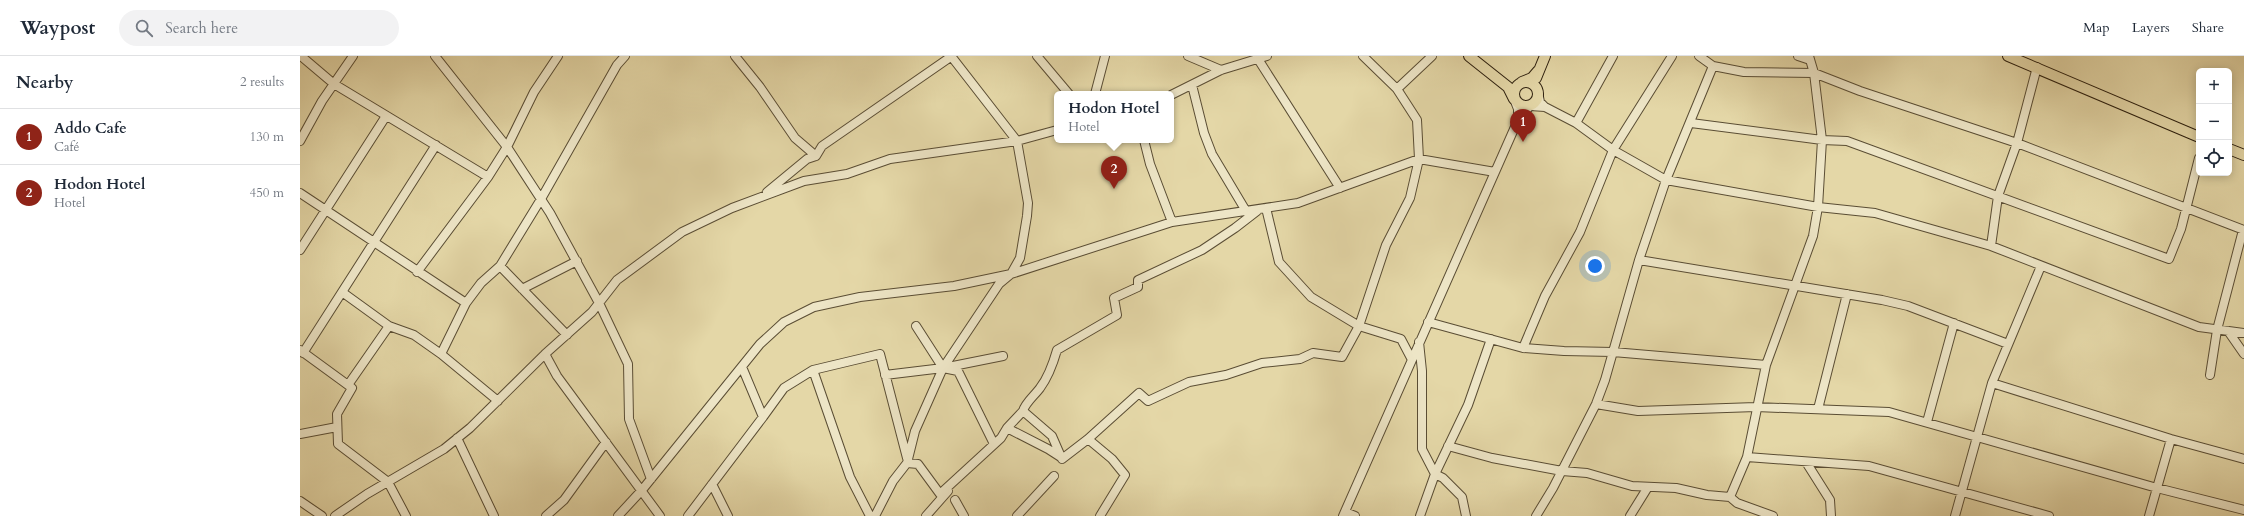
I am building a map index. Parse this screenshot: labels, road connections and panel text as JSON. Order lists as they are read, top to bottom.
{
  "page": {
    "header": "Waypost",
    "search": "Search here",
    "nav": ["Map", "Layers", "Share"],
    "heading": ["Nearby", "2 results"],
    "map_buttons": ["+", "−"],
    "popup": ["Hodon Hotel", "Hotel"],
    "list": [
      {
        "mark": "1",
        "name": "Addo Cafe",
        "note": "Café",
        "value": "130 m"
      },
      {
        "mark": "2",
        "name": "Hodon Hotel",
        "note": "Hotel",
        "value": "450 m"
      }
    ],
    "pins": ["1", "2"]
  }
}
